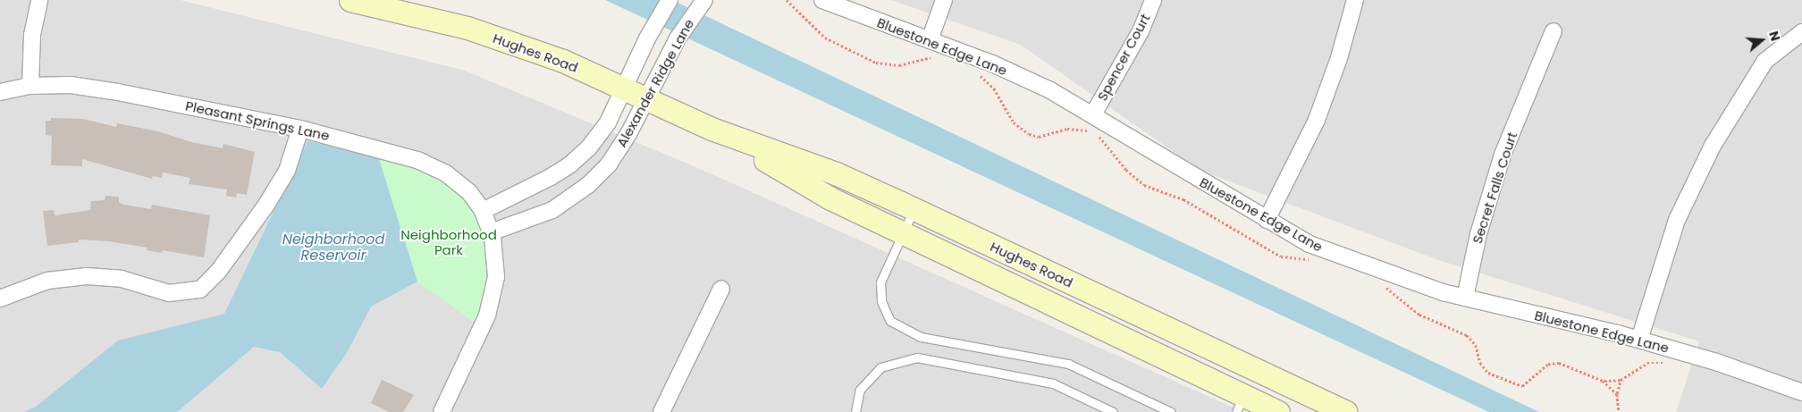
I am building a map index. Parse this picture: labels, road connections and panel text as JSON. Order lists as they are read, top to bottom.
{
  "streets": {
    "main road": ["Hughes Road"],
    "street": [
      "Bluestone Edge Lane",
      "Spencer Court",
      "Alexander Ridge Lane",
      "Pleasant Springs Lane",
      "Secret Falls Court"
    ]
  },
  "crossings": [
    ["Bluestone Edge Lane", "Spencer Court"],
    ["Bluestone Edge Lane", "Secret Falls Court"],
    ["Hughes Road", "Alexander Ridge Lane"],
    ["Alexander Ridge Lane", "Pleasant Springs Lane"]
  ],
  "water": ["Neighborhood Reservoir"],
  "parks": ["Neighborhood Park"],
  "north": "right"
}
